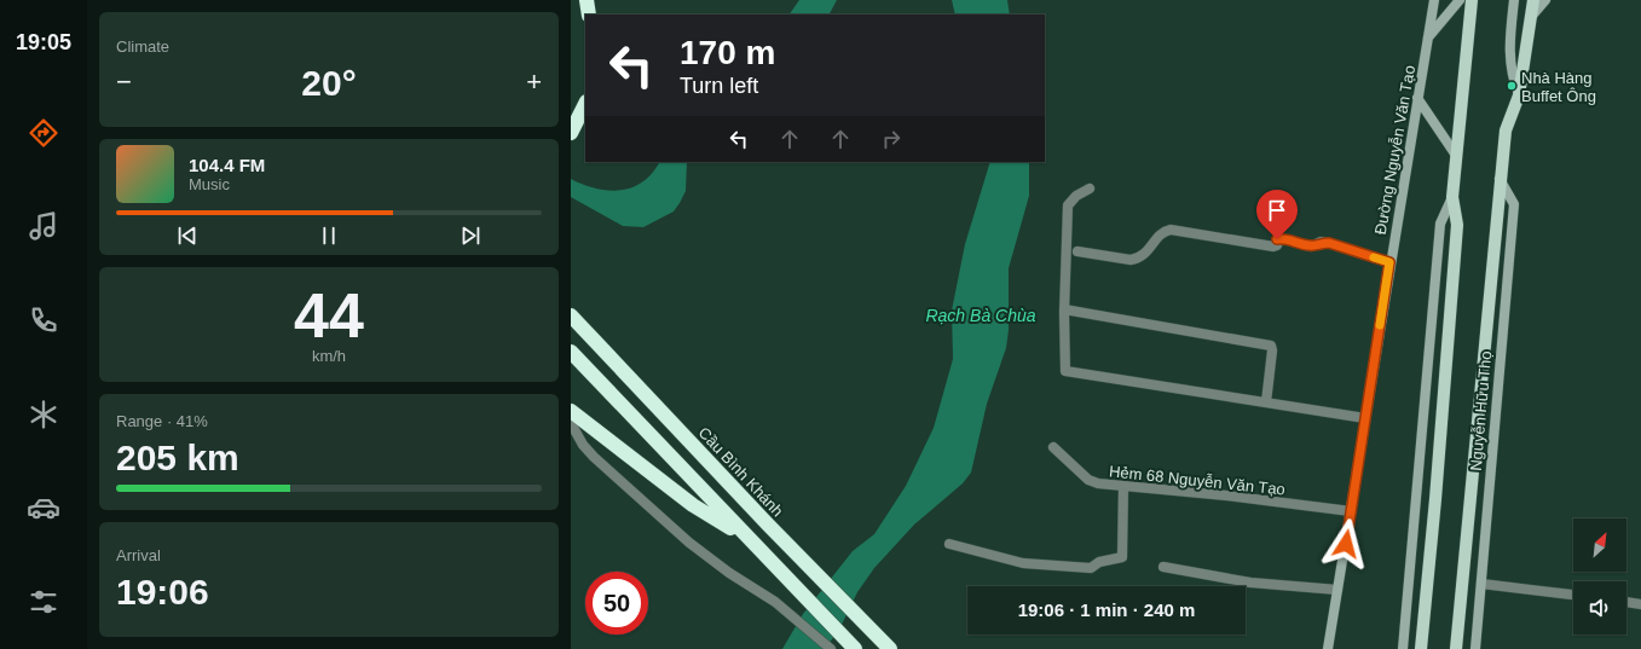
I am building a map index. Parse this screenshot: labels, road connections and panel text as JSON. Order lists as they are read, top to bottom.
{
  "streets": {
    "highway": ["Cầu Bình Khánh"],
    "main road": ["Đường Nguyễn Văn Tạo", "Nguyễn Hữu Thọ"],
    "street": ["Hẻm 68 Nguyễn Văn Tạo"]
  },
  "crossings": [
    ["Đường Nguyễn Văn Tạo", "Hẻm 68 Nguyễn Văn Tạo"]
  ],
  "water": ["Rạch Bà Chùa"],
  "places": ["Nhà Hàng Buffet Ông"],
  "north": "top right",
  "page": {
    "tabs": "19:05",
    "tile": [
      "Climate",
      ["44", "km/h"],
      ["Range · 41%", "205 km"],
      ["Arrival", "19:06"]
    ],
    "turn": ["170 m", "Turn left"],
    "heat": ["−", "20°", "+"],
    "song": ["104.4 FM", "Music"],
    "limit": "50",
    "trip": "19:06 · 1 min · 240 m"
  }
}
